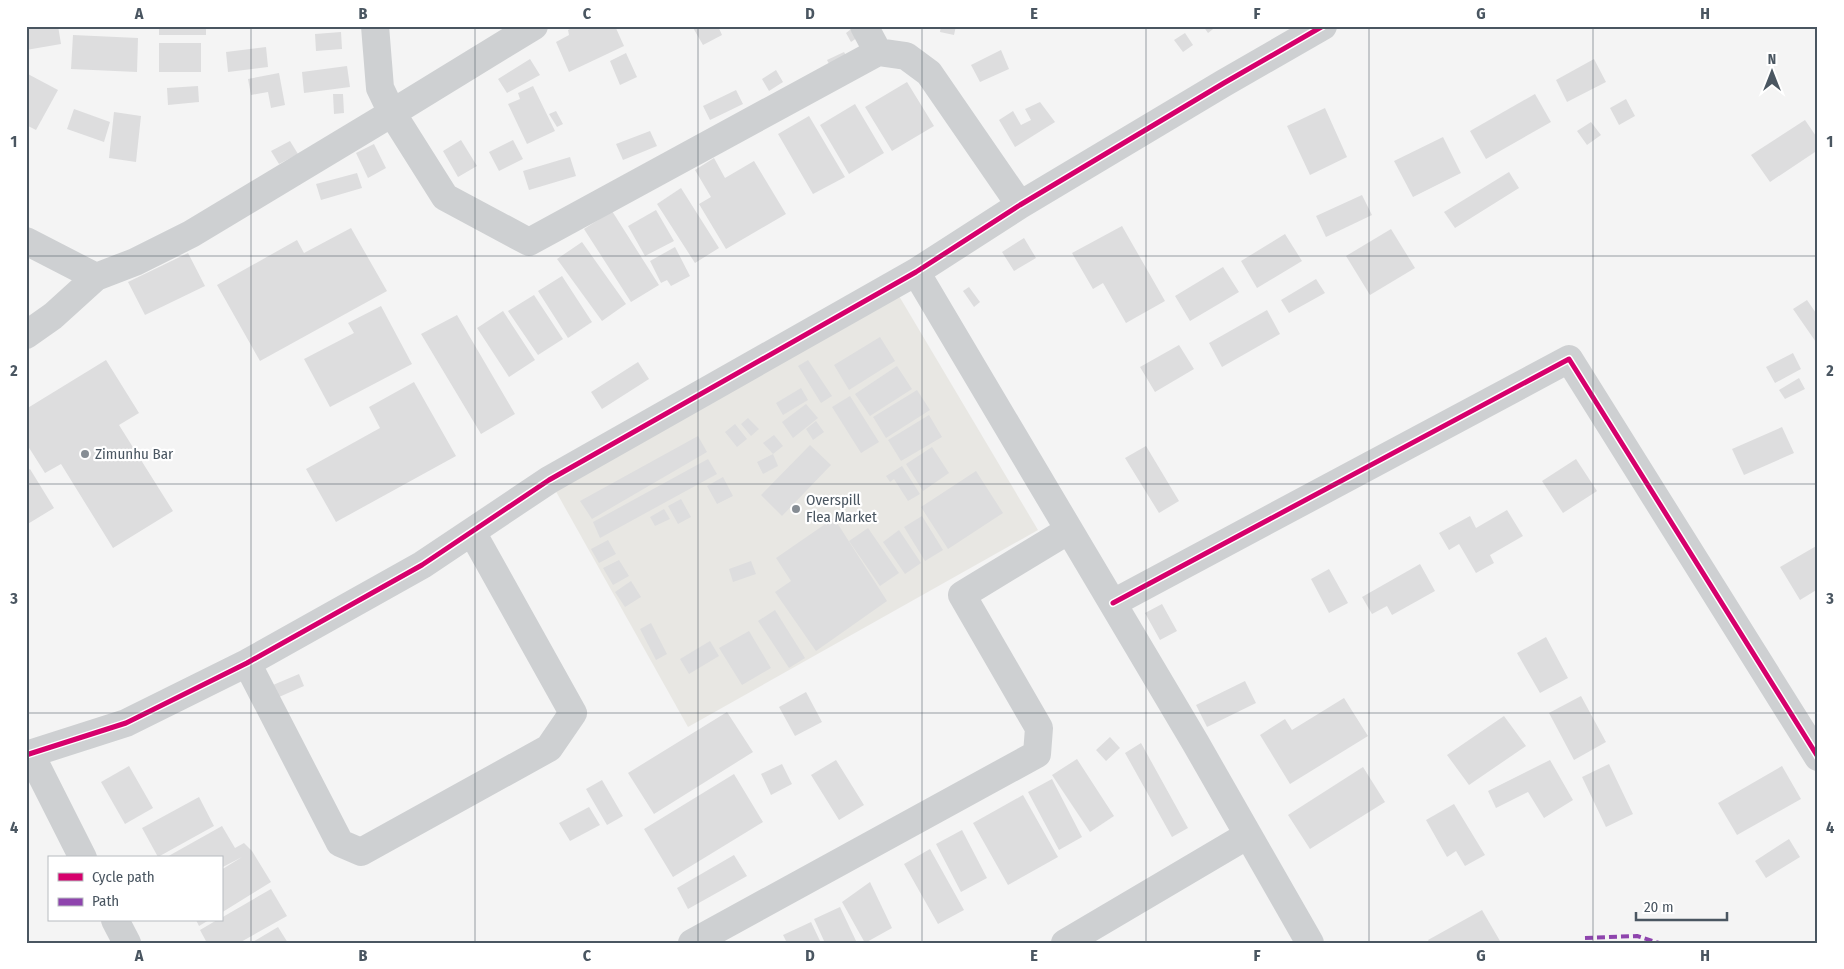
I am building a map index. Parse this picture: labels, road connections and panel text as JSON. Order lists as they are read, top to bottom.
{
  "places": ["Zimunhu Bar", "Overspill Flea Market"],
  "legend": ["Cycle path", "Path"],
  "scale_bar": "20 m",
  "north": "top",
  "grid": {
    "columns": [
      "A",
      "B",
      "C",
      "D",
      "E",
      "F",
      "G",
      "H"
    ],
    "rows": [
      "1",
      "2",
      "3",
      "4"
    ]
  }
}
